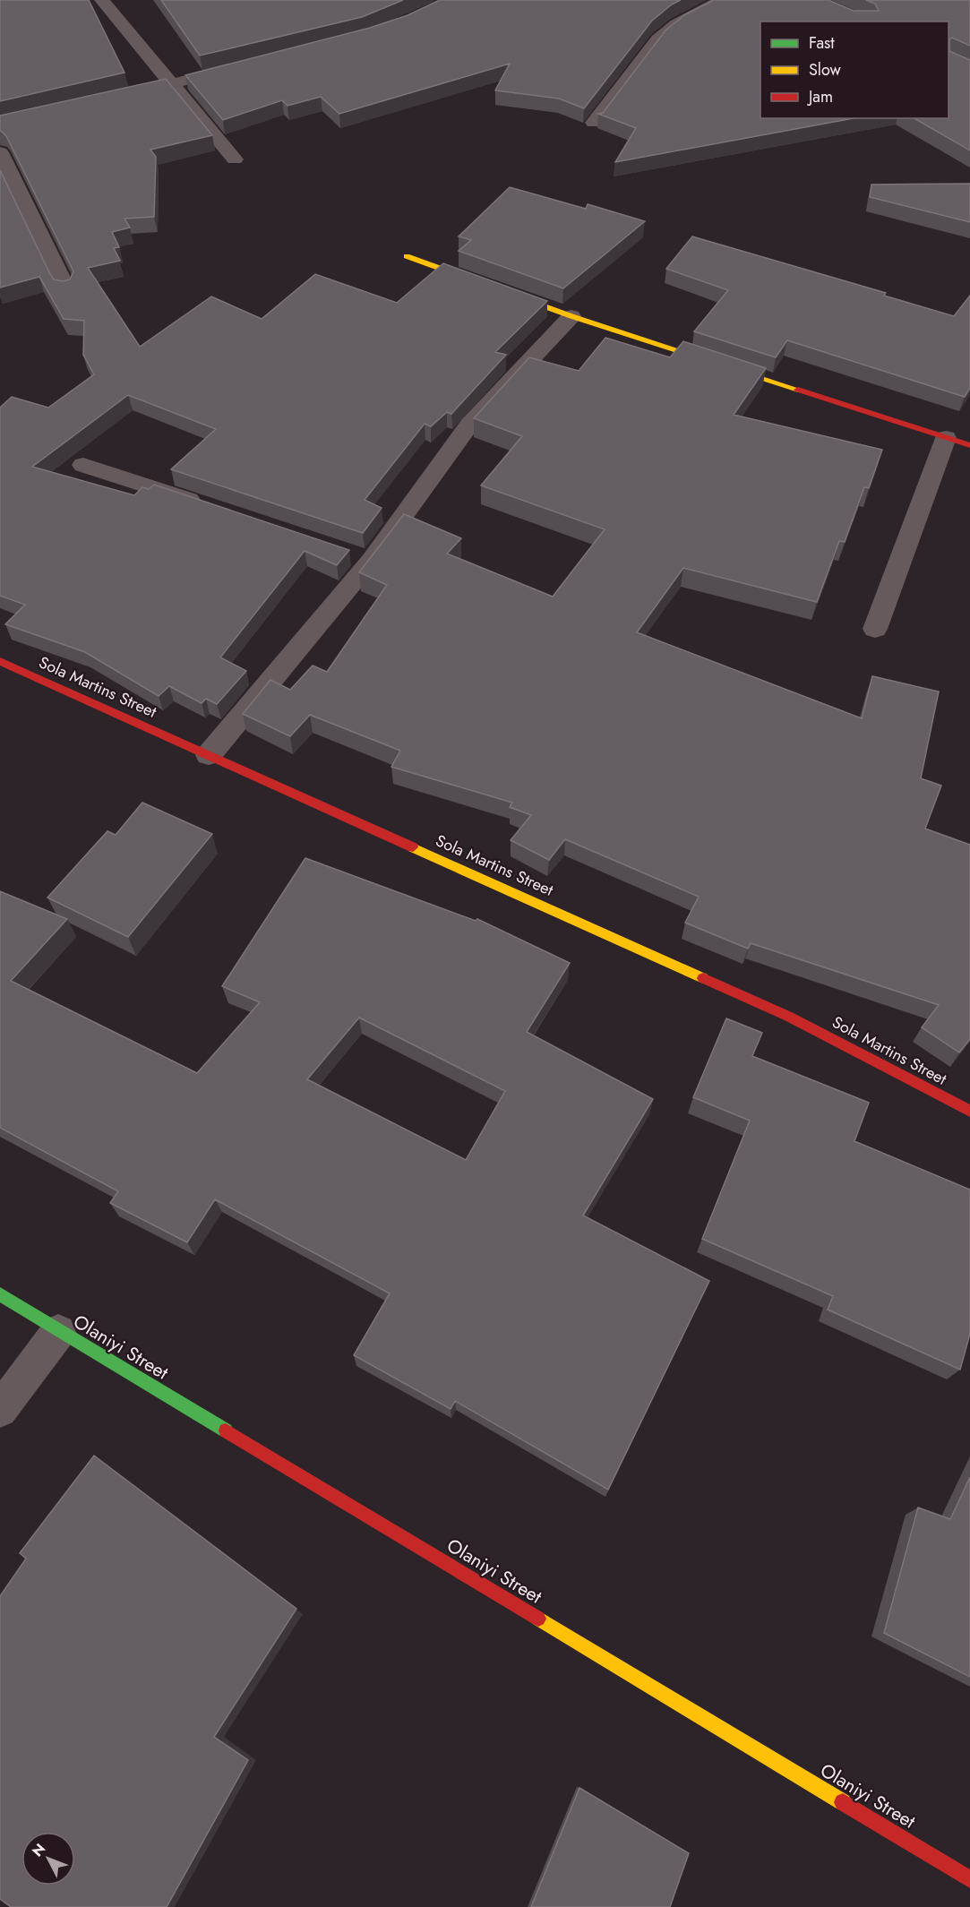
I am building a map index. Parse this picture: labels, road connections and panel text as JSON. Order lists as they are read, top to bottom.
{
  "streets": {
    "street": ["Sola Martins Street", "Olaniyi Street"]
  },
  "legend": ["Fast", "Slow", "Jam"],
  "north": "top left"
}
